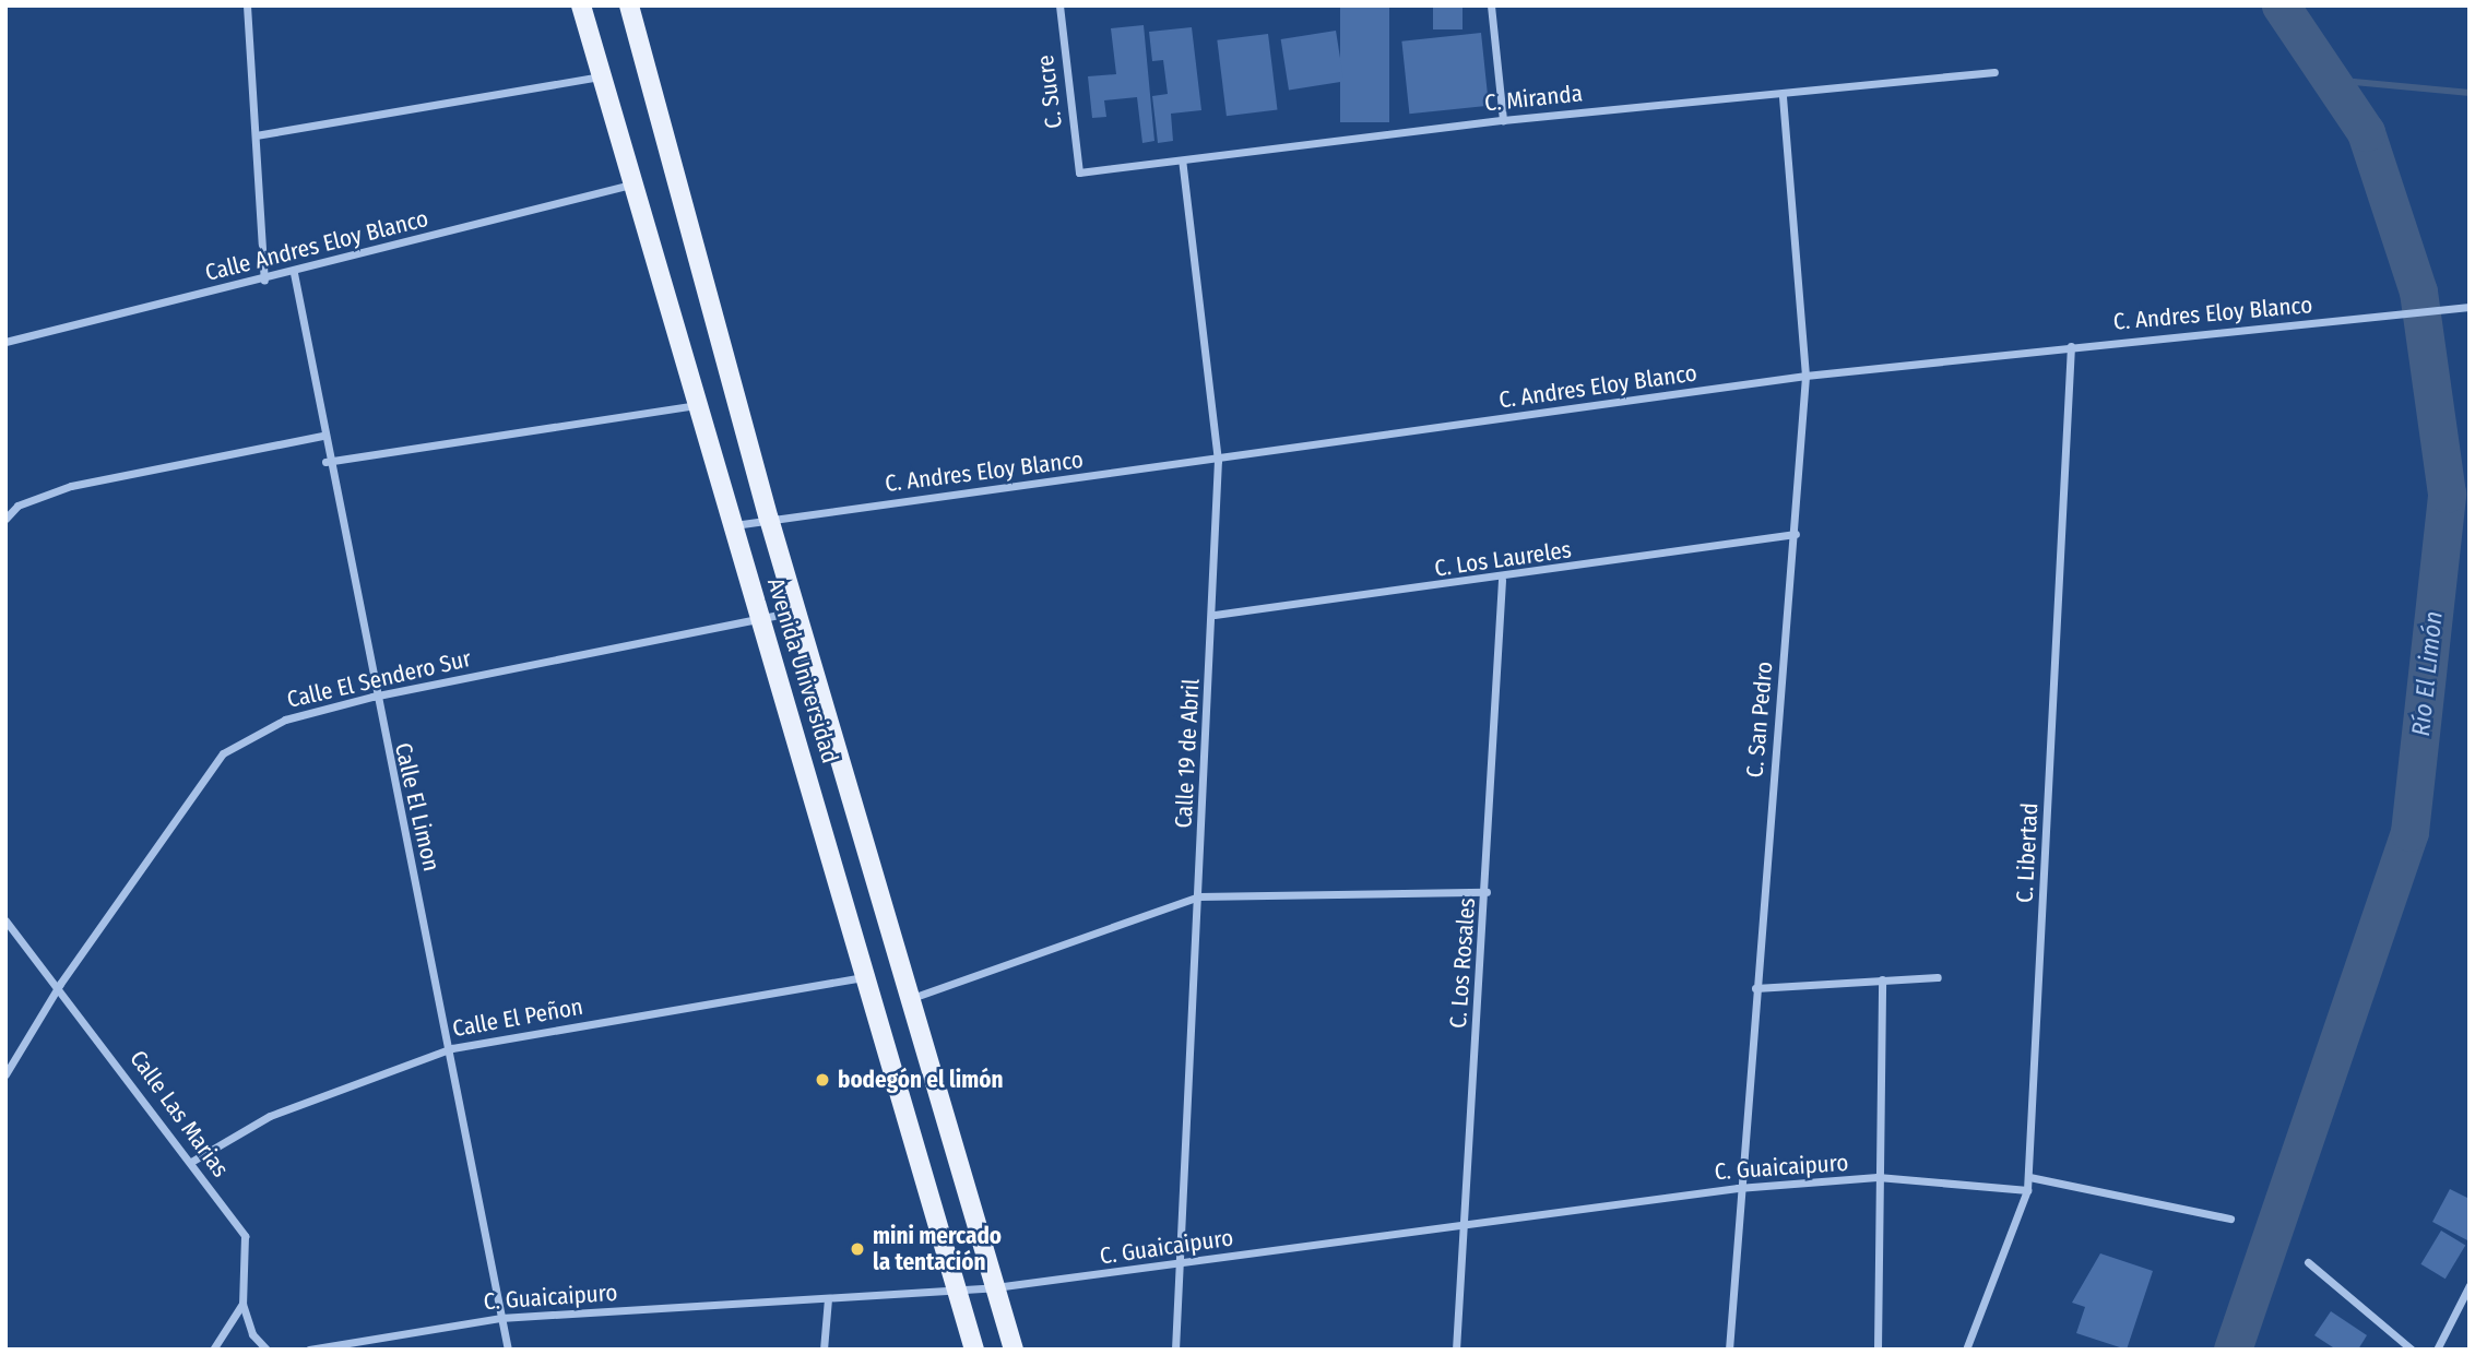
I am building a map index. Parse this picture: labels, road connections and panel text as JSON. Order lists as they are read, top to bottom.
{
  "streets": {
    "main road": ["Avenida Universidad"],
    "street": [
      "C. Sucre",
      "C. Miranda",
      "Calle Andres Eloy Blanco",
      "C. Andres Eloy Blanco",
      "C. Los Laureles",
      "Calle El Sendero Sur",
      "C. San Pedro",
      "Calle 19 de Abril",
      "Calle El Limon",
      "C. Libertad",
      "C. Los Rosales",
      "Calle El Peñon",
      "Calle Las Marias",
      "C. Guaicaipuro"
    ]
  },
  "crossings": [
    ["C. Sucre", "C. Miranda"],
    ["C. Miranda", "C. San Pedro"],
    ["C. Miranda", "Calle 19 de Abril"],
    ["Calle Andres Eloy Blanco", "Avenida Universidad"],
    ["Calle Andres Eloy Blanco", "Calle El Limon"],
    ["C. Andres Eloy Blanco", "Avenida Universidad"],
    ["C. Andres Eloy Blanco", "C. San Pedro"],
    ["C. Andres Eloy Blanco", "Calle 19 de Abril"],
    ["C. Andres Eloy Blanco", "C. Libertad"],
    ["C. Los Laureles", "C. San Pedro"],
    ["C. Los Laureles", "Calle 19 de Abril"],
    ["C. Los Laureles", "C. Los Rosales"],
    ["Avenida Universidad", "Calle El Sendero Sur"],
    ["Avenida Universidad", "Calle El Peñon"],
    ["Avenida Universidad", "C. Guaicaipuro"],
    ["Calle El Sendero Sur", "Calle El Limon"],
    ["Calle El Sendero Sur", "Calle Las Marias"],
    ["C. San Pedro", "C. Guaicaipuro"],
    ["Calle 19 de Abril", "C. Guaicaipuro"],
    ["Calle El Limon", "Calle El Peñon"],
    ["Calle El Limon", "C. Guaicaipuro"],
    ["C. Libertad", "C. Guaicaipuro"],
    ["C. Los Rosales", "C. Guaicaipuro"],
    ["Calle El Peñon", "Calle Las Marias"]
  ],
  "water": ["Río El Limón"],
  "places": ["bodegón el limón", "mini mercado la tentación"]
}
